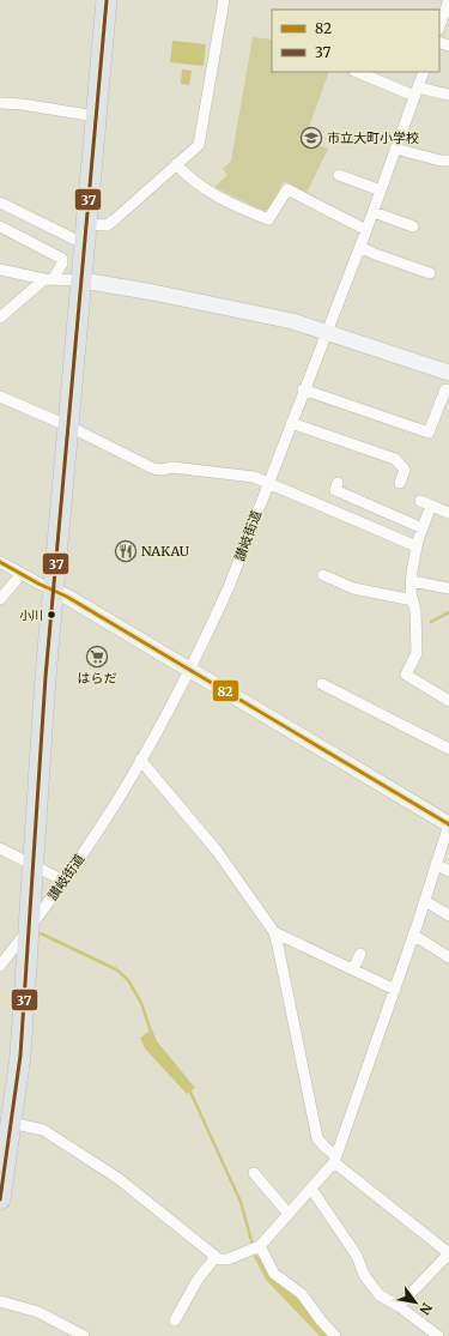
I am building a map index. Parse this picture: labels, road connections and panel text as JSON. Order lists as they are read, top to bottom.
{
  "streets": {
    "street": ["讃岐街道"]
  },
  "places": {
    "school or university": ["市立大町小学校"],
    "restaurant": ["NAKAU"],
    "other": ["小川"],
    "supermarket": ["はらだ"]
  },
  "lines": ["transit line 37", "transit line 82"],
  "legend": ["82", "37"],
  "north": "bottom right"
}
